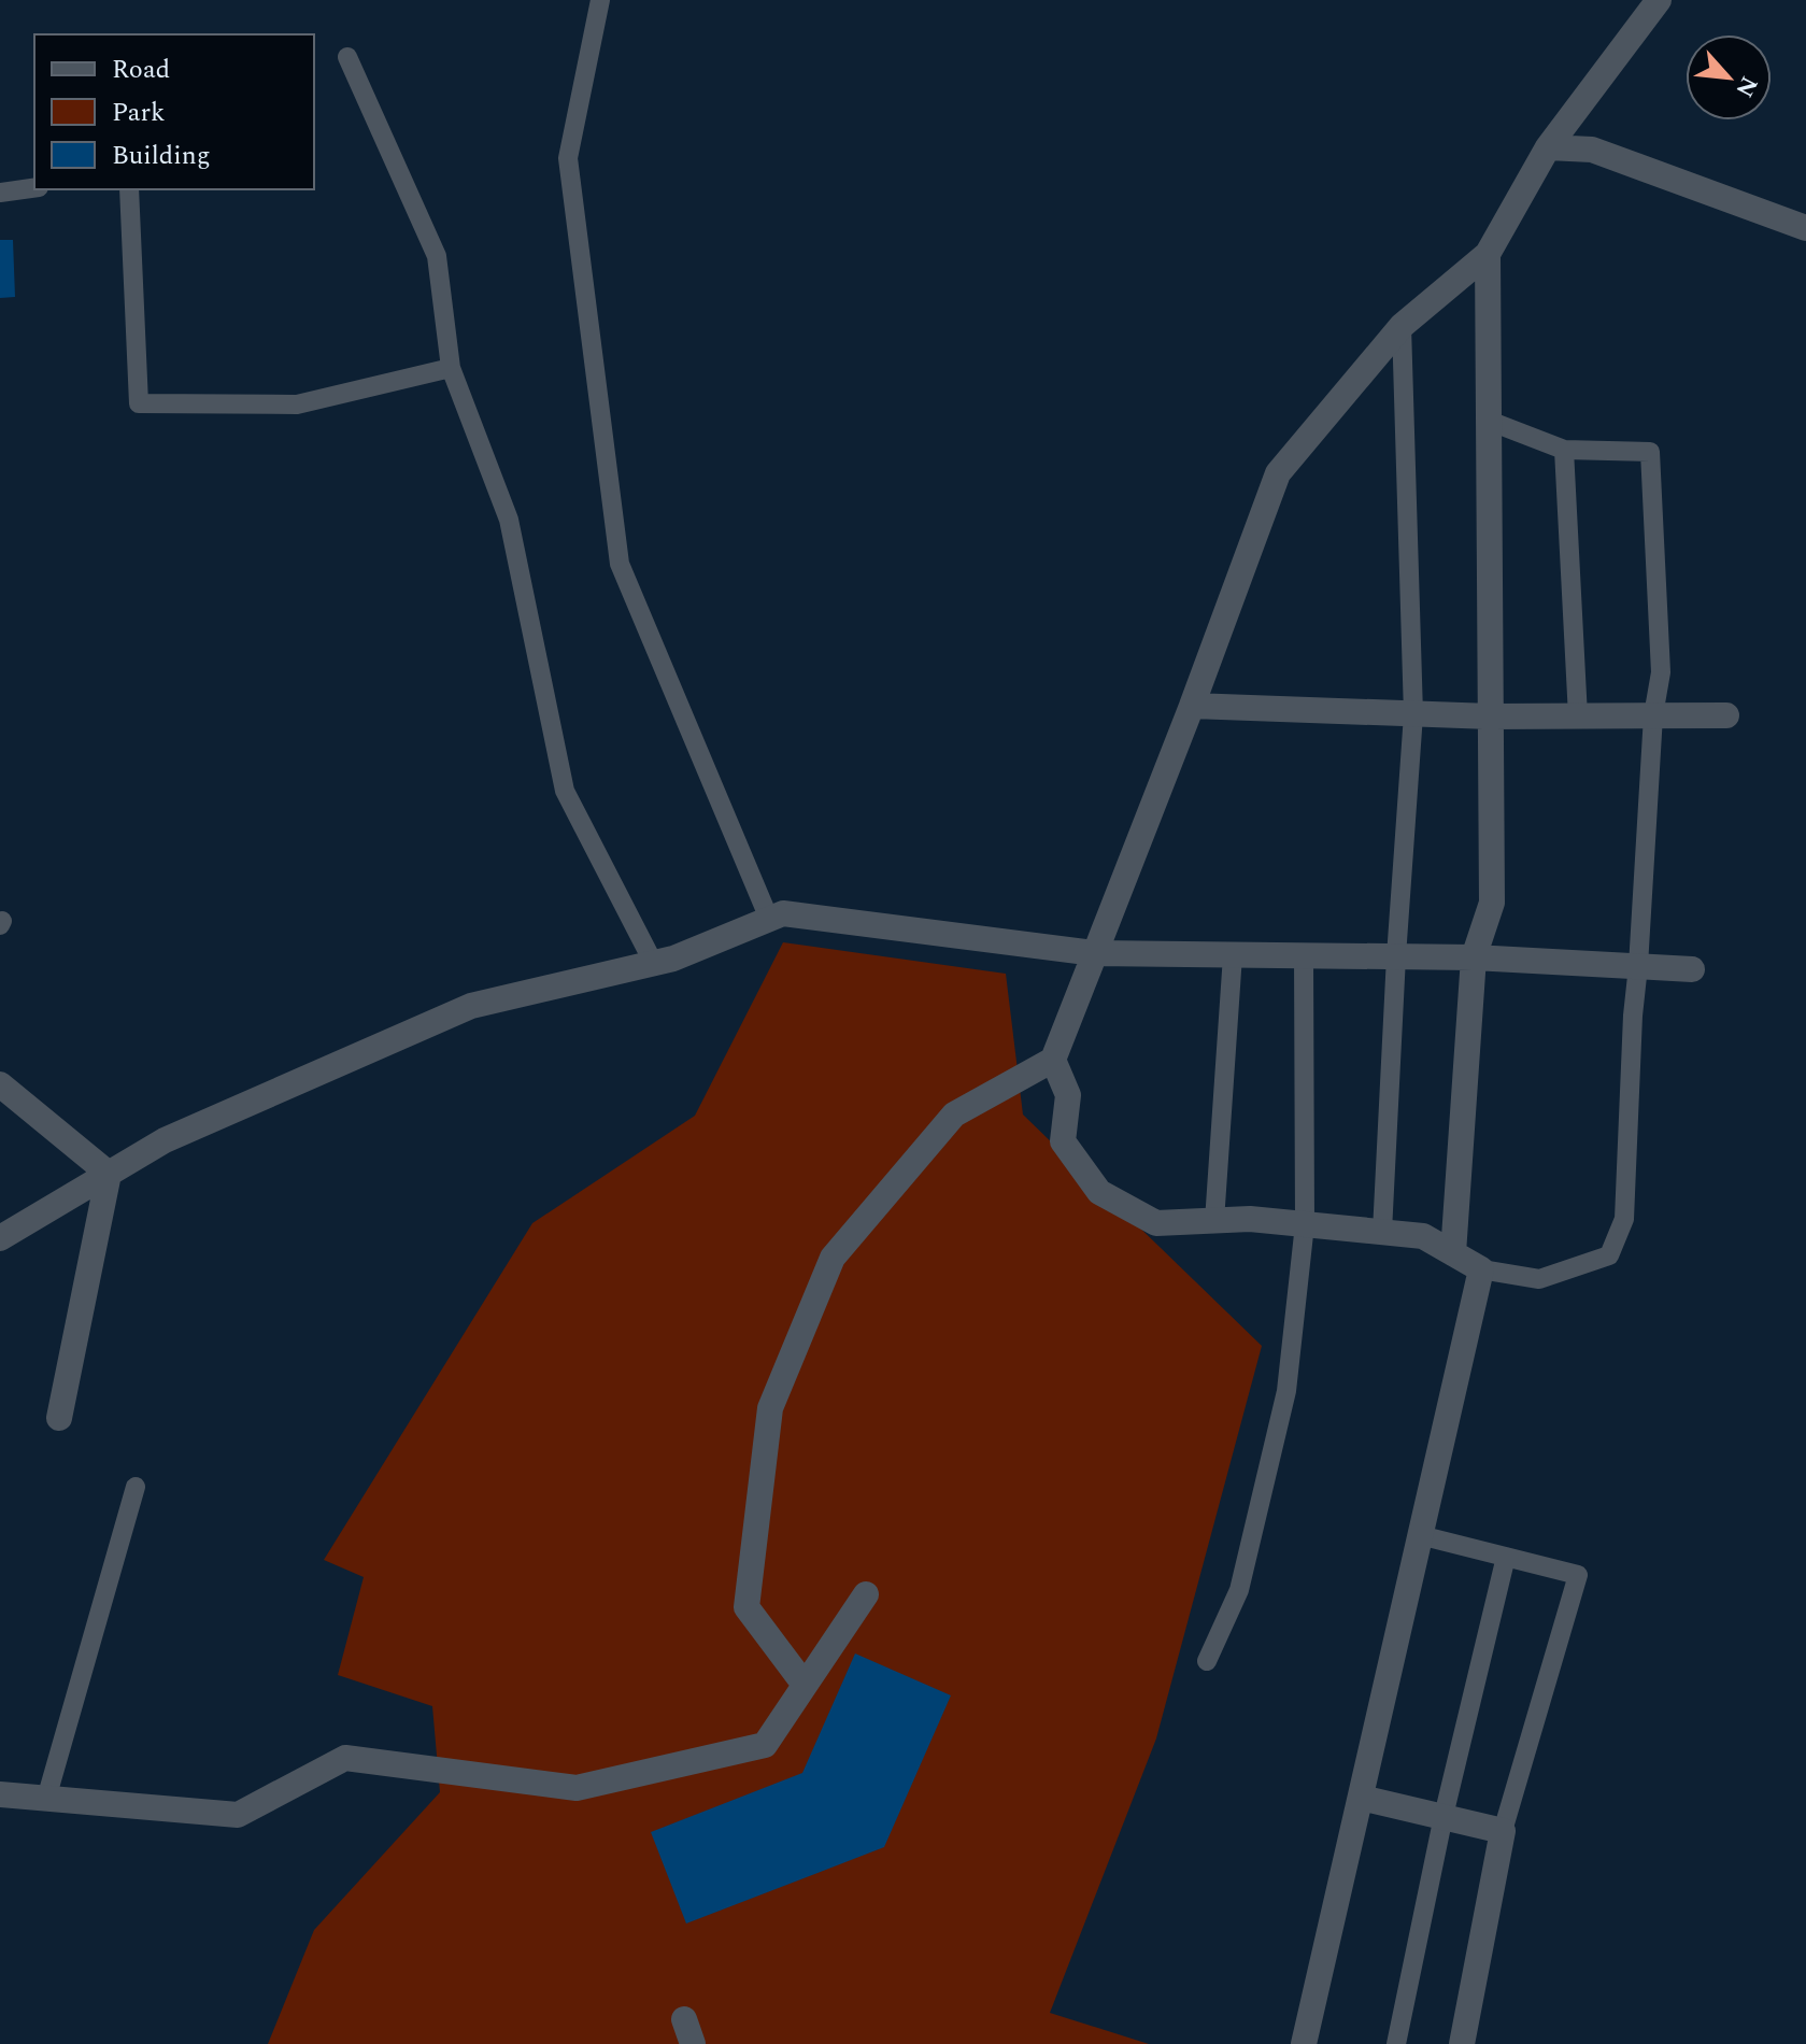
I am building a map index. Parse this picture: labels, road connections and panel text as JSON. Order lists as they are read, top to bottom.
{
  "legend": ["Road", "Park", "Building"],
  "north": "bottom right"
}
